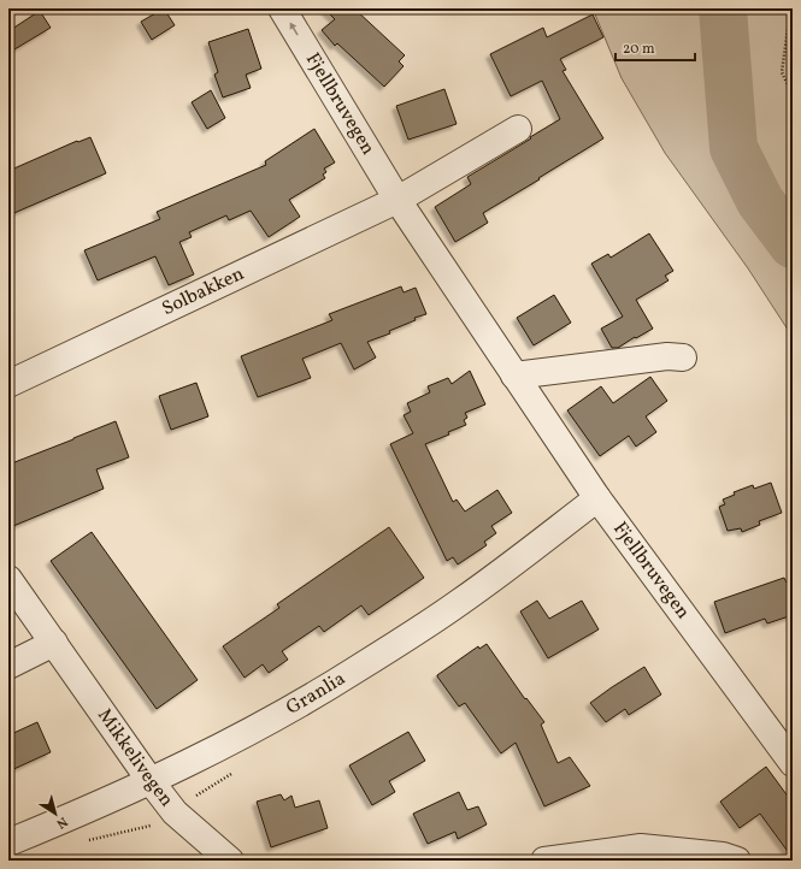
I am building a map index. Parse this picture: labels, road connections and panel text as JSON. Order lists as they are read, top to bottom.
{
  "streets": {
    "street": [
      "Fjellbruvegen",
      "Solbakken",
      "Granlia",
      "Mikkelivegen"
    ]
  },
  "crossings": [
    ["Fjellbruvegen", "Solbakken"],
    ["Fjellbruvegen", "Granlia"],
    ["Granlia", "Mikkelivegen"]
  ],
  "scale_bar": "20 m",
  "north": "bottom right"
}
